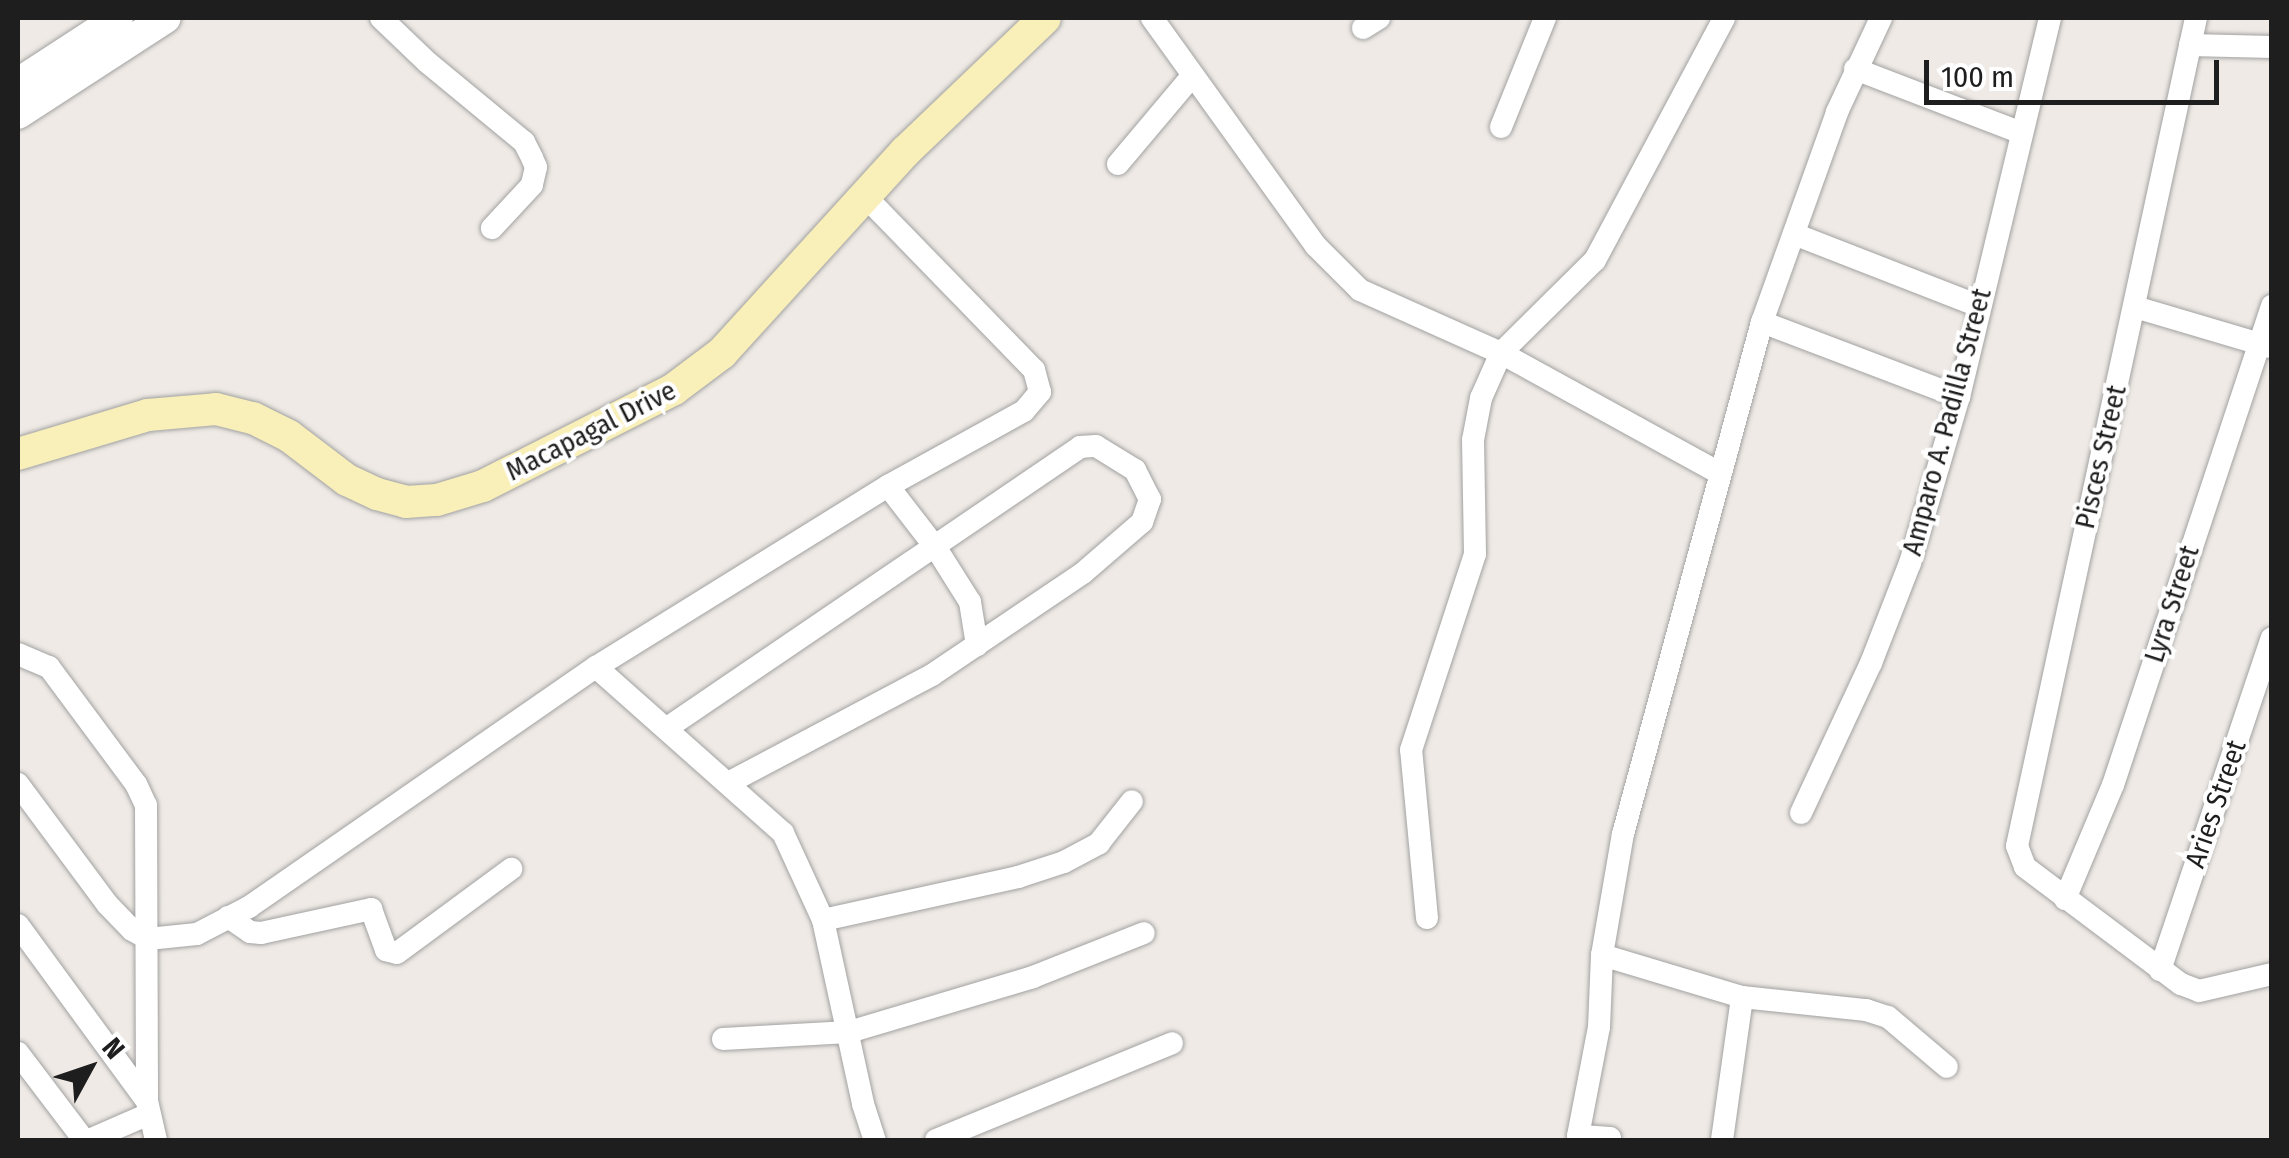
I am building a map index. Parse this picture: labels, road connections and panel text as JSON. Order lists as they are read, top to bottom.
{
  "streets": {
    "main road": ["Macapagal Drive"],
    "street": [
      "Amparo A. Padilla Street",
      "Pisces Street",
      "Lyra Street",
      "Aries Street"
    ]
  },
  "crossings": [
    ["Pisces Street", "Lyra Street"]
  ],
  "scale_bar": "100 m",
  "north": "top right"
}
